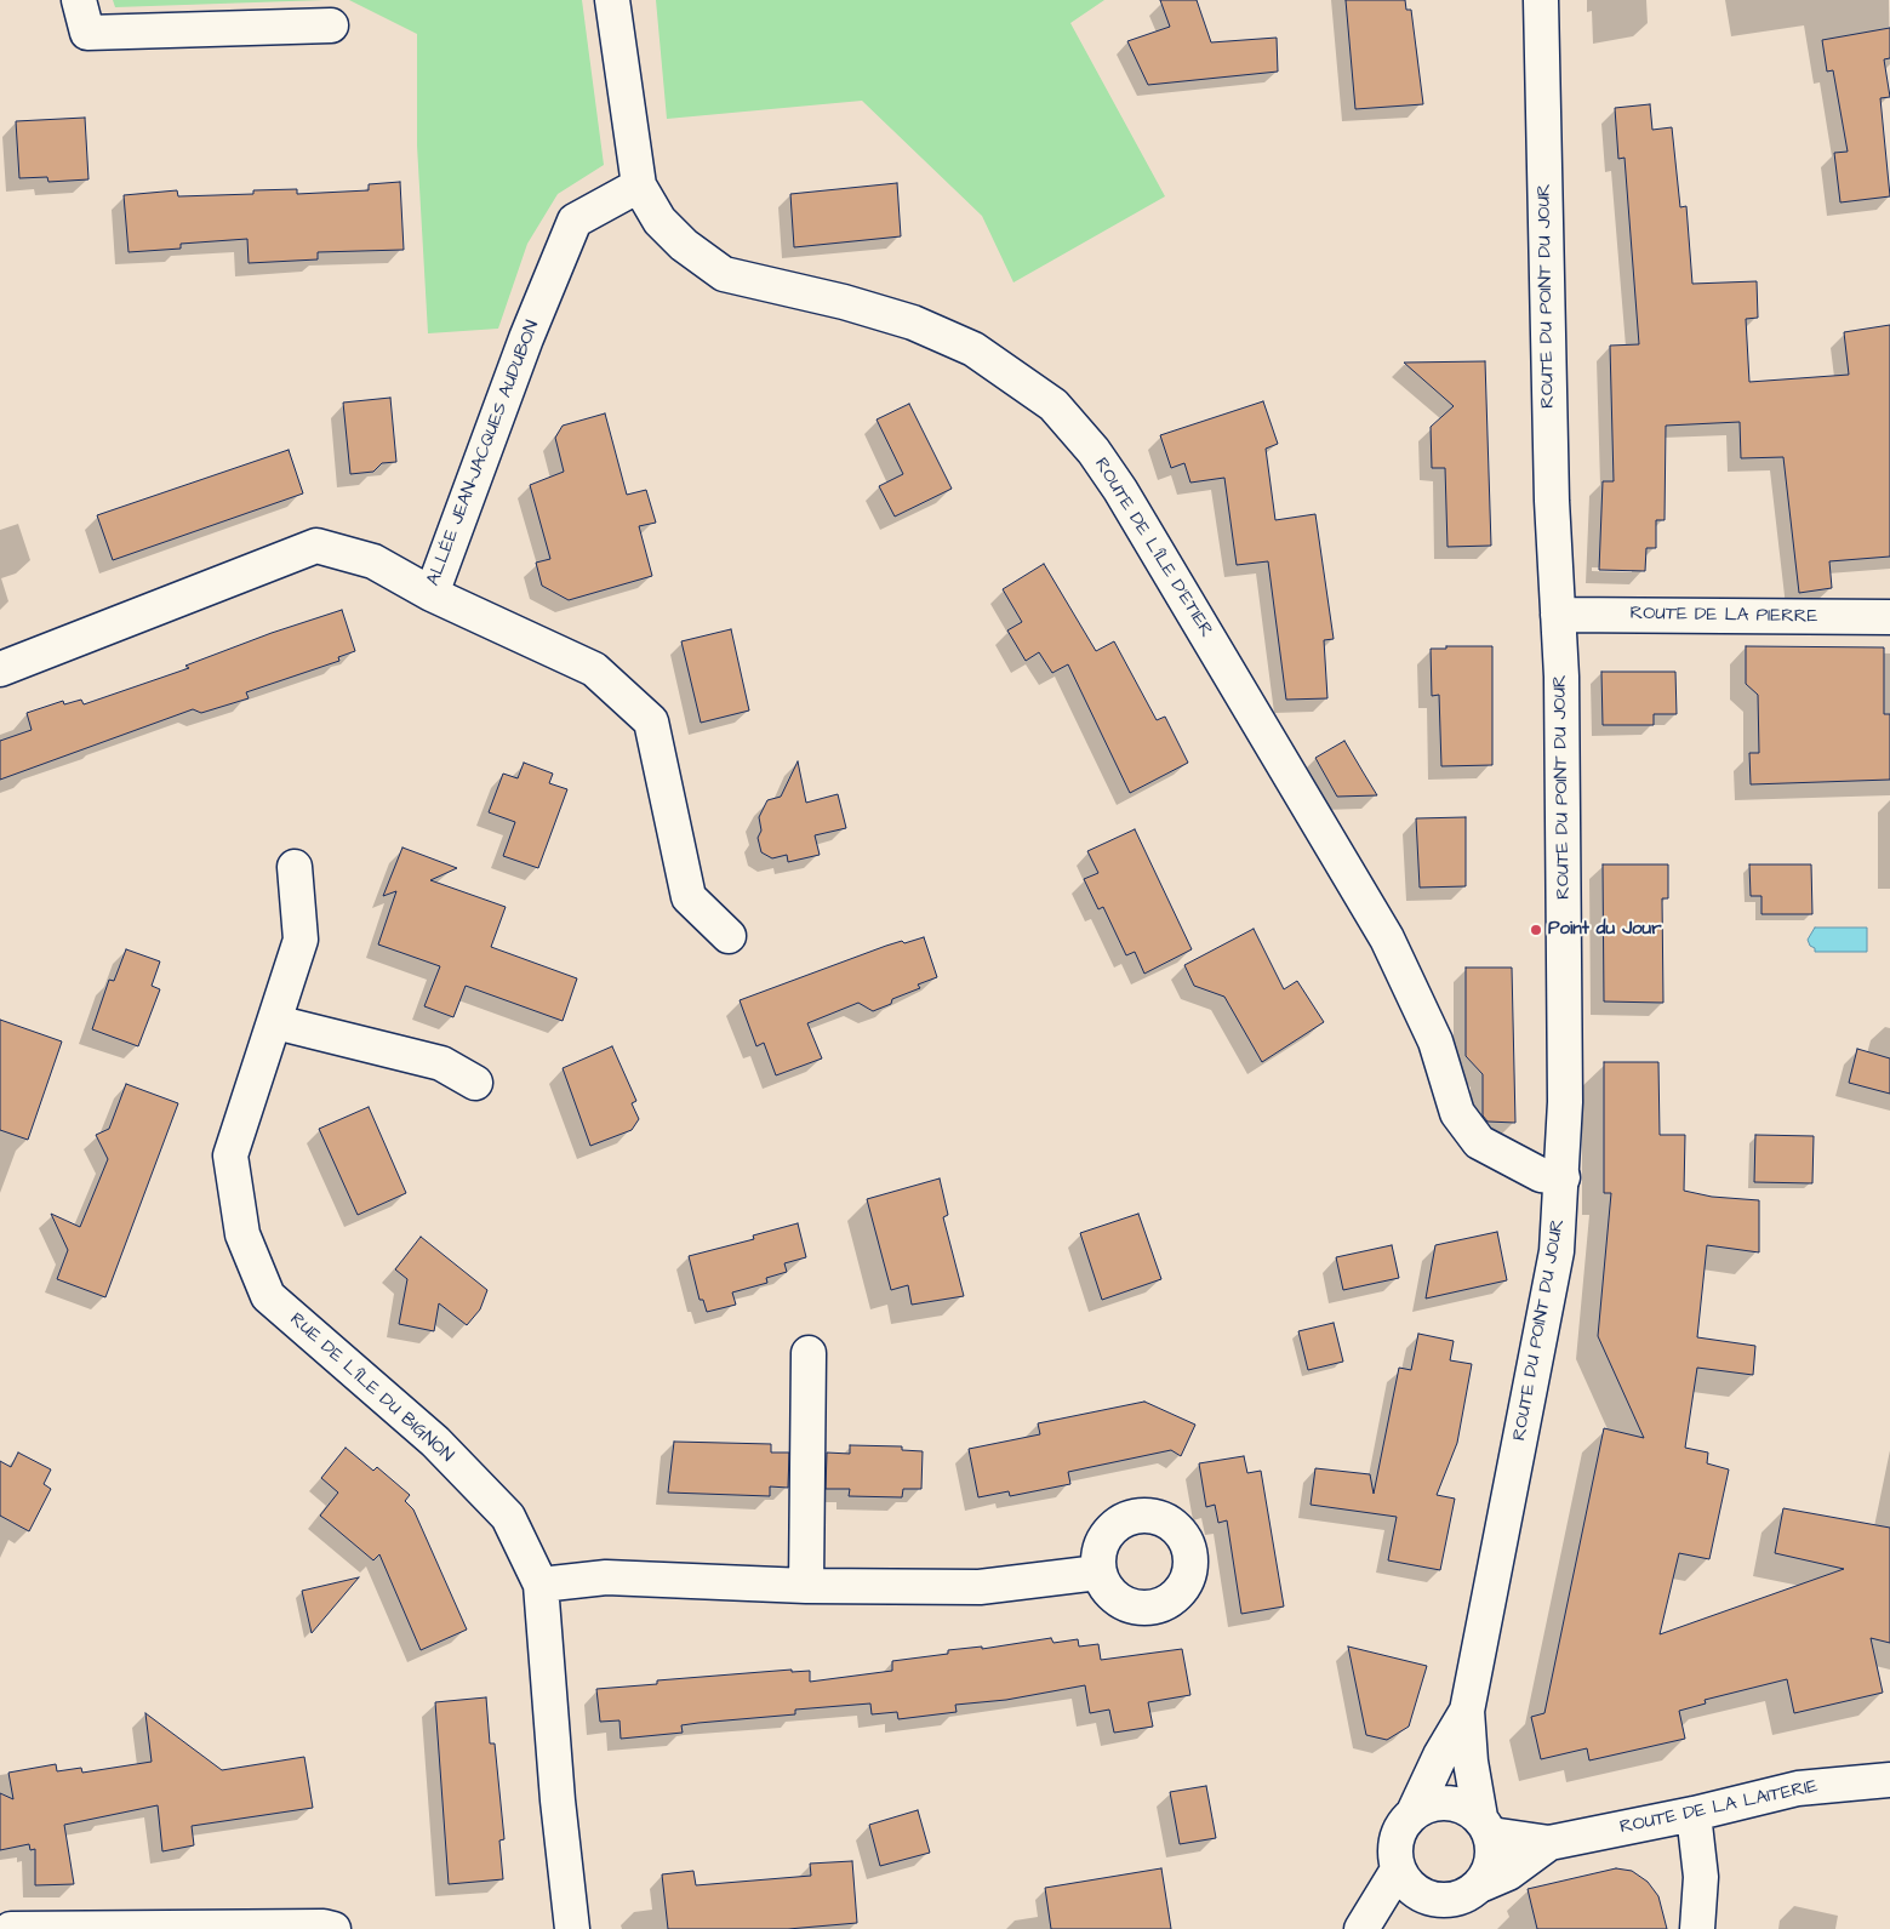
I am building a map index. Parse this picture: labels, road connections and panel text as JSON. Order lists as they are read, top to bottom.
{
  "streets": {
    "street": [
      "ROUTE DU POINT DU JOUR",
      "ALLÉE JEAN-JACQUES AUDUBON",
      "ROUTE DE L'ÎLE D'ETIER",
      "ROUTE DE LA PIERRE",
      "RUE DE L'ÎLE DU BIGNON",
      "ROUTE DE LA LAITERIE"
    ]
  },
  "crossings": [
    ["ROUTE DU POINT DU JOUR", "ROUTE DE L'ÎLE D'ETIER"],
    ["ROUTE DU POINT DU JOUR", "ROUTE DE LA PIERRE"],
    ["ROUTE DU POINT DU JOUR", "ROUTE DE LA LAITERIE"],
    ["ALLÉE JEAN-JACQUES AUDUBON", "ROUTE DE L'ÎLE D'ETIER"]
  ],
  "places": ["Point du Jour"]
}
